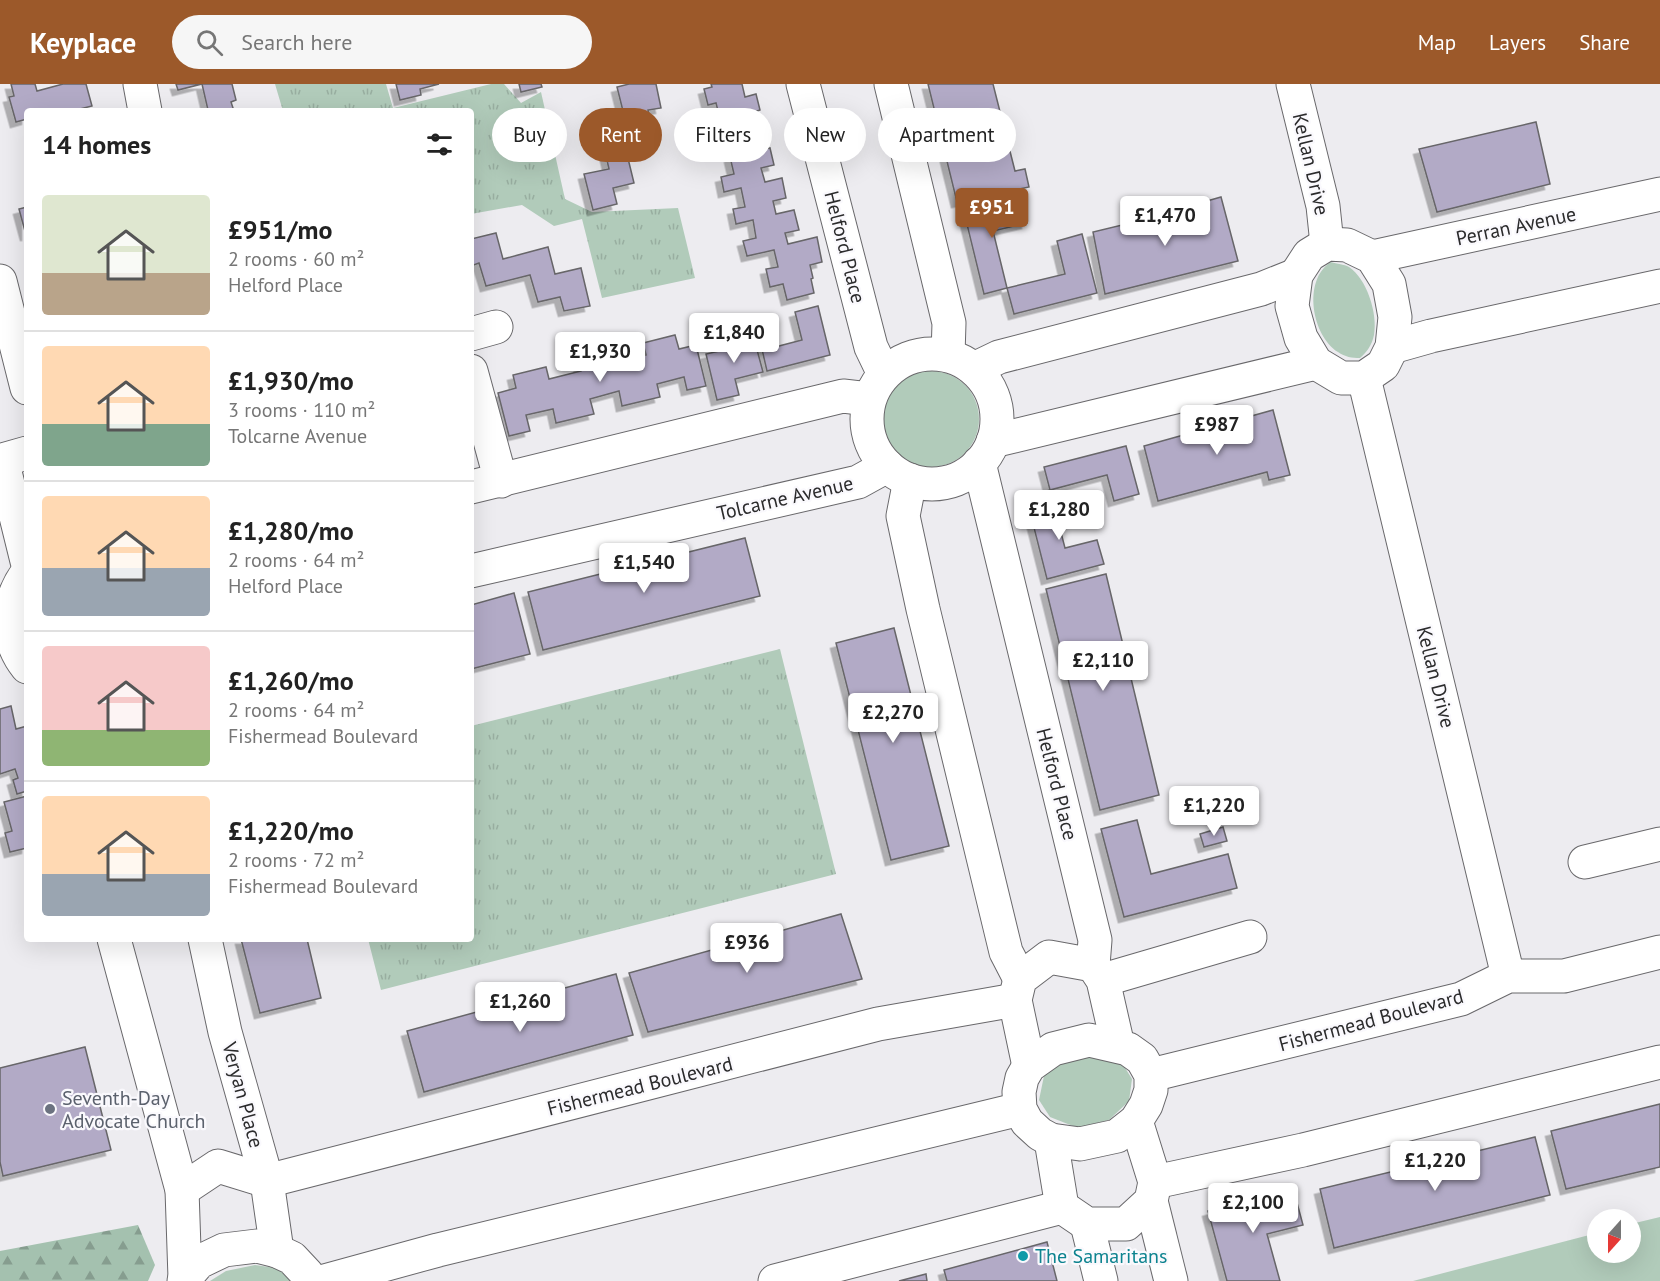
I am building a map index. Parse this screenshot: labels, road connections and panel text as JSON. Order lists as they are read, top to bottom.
{
  "streets": {
    "street": [
      "Kellan Drive",
      "Perran Avenue",
      "Helford Place",
      "Tolcarne Avenue",
      "Fishermead Boulevard",
      "Veryan Place"
    ]
  },
  "crossings": [
    ["Kellan Drive", "Perran Avenue"],
    ["Kellan Drive", "Fishermead Boulevard"],
    ["Helford Place", "Tolcarne Avenue"],
    ["Helford Place", "Fishermead Boulevard"],
    ["Fishermead Boulevard", "Veryan Place"]
  ],
  "places": ["Seventh-Day Advocate Church", "The Samaritans"],
  "north": "bottom",
  "page": {
    "header": "Keyplace",
    "search": "Search here",
    "nav": ["Map", "Layers", "Share"],
    "chip": [
      "Buy",
      "Rent",
      "Filters",
      "New",
      "Apartment"
    ],
    "heading": "14 homes",
    "list": [
      {
        "name": "£951/mo",
        "note": "2 rooms · 60 m² · Helford Place"
      },
      {
        "name": "£1,930/mo",
        "note": "3 rooms · 110 m² · Tolcarne Avenue"
      },
      {
        "name": "£1,280/mo",
        "note": "2 rooms · 64 m² · Helford Place"
      },
      {
        "name": "£1,260/mo",
        "note": "2 rooms · 64 m² · Fishermead Boulevard"
      },
      {
        "name": "£1,220/mo",
        "note": "2 rooms · 72 m² · Fishermead Boulevard"
      }
    ],
    "price": [
      "£951",
      "£1,470",
      "£1,840",
      "£1,930",
      "£987",
      "£1,280",
      "£1,540",
      "£2,110",
      "£2,270",
      "£1,220",
      "£936",
      "£1,260",
      "£1,220",
      "£2,100"
    ]
  }
}
